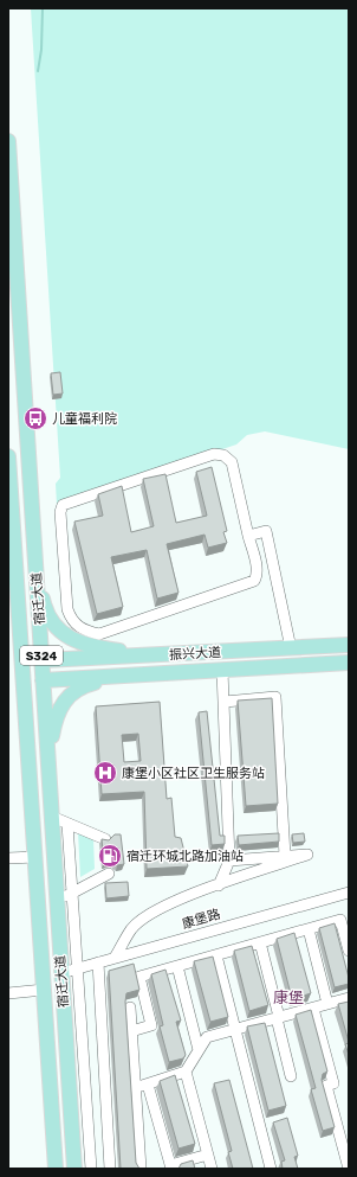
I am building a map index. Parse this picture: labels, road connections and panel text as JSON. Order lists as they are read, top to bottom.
{
  "streets": {
    "main road": ["宿迁大道", "振兴大道", "S324"],
    "street": ["康堡路"]
  },
  "crossings": [
    ["宿迁大道", "振兴大道"],
    ["宿迁大道", "康堡路"]
  ],
  "districts": ["康堡"],
  "places": {
    "bus stop": ["儿童福利院"],
    "hospital": ["康堡小区社区卫生服务站"],
    "fuel station": ["宿迁环城北路加油站"]
  }
}
